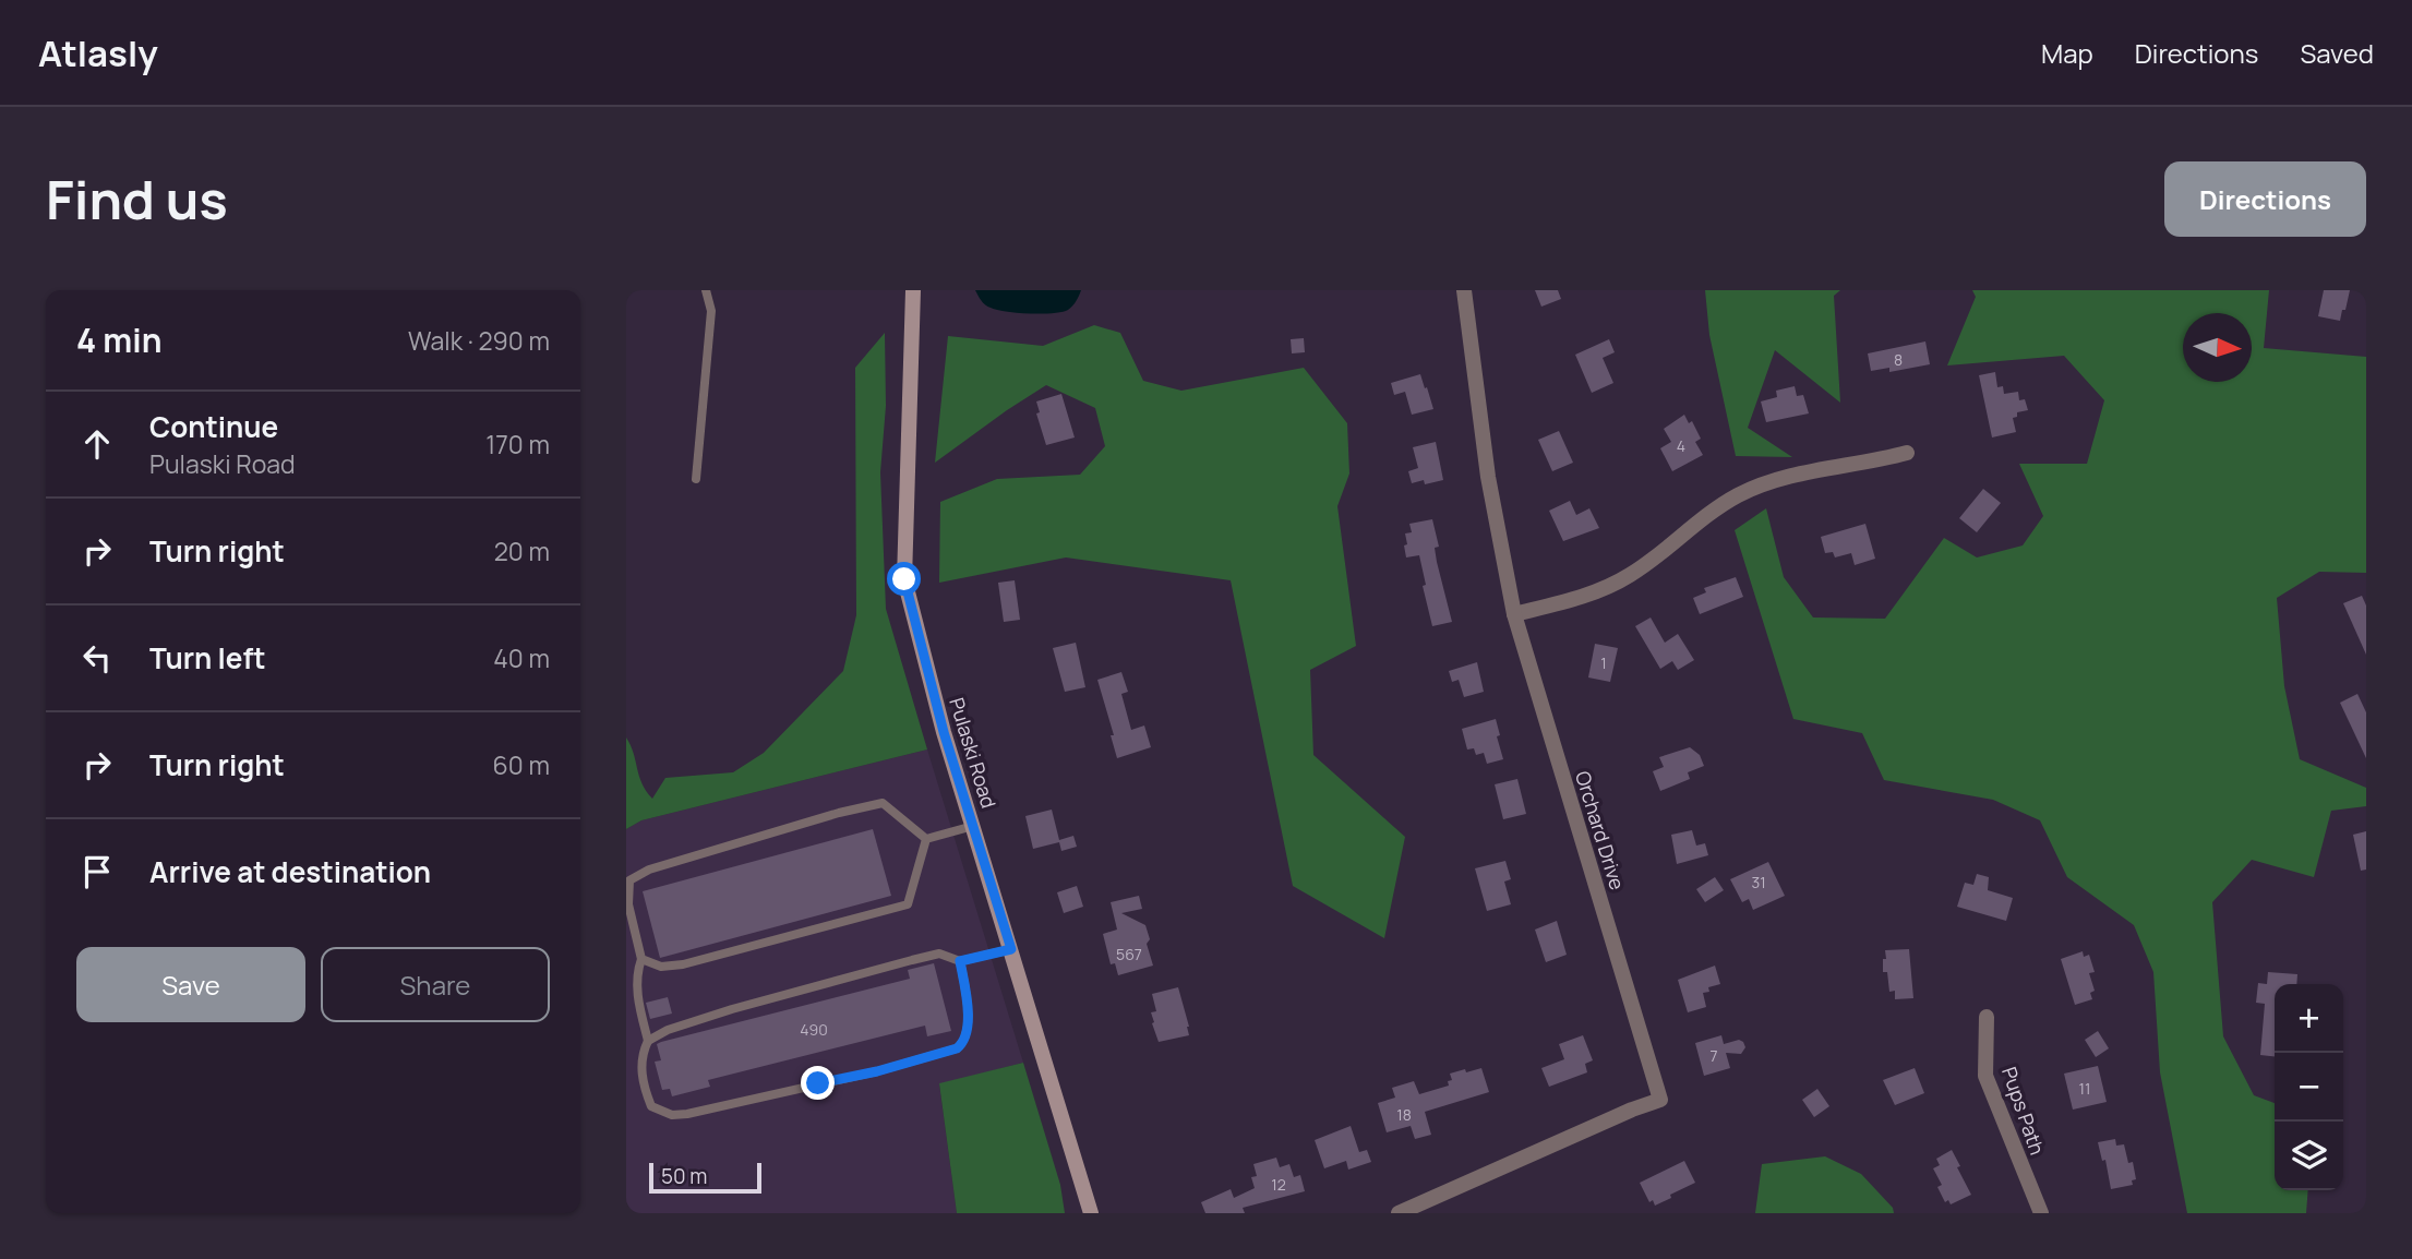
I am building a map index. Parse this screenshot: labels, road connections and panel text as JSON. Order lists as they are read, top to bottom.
{
  "streets": {
    "main road": ["Pulaski Road"],
    "street": ["Orchard Drive", "Pups Path"]
  },
  "house_numbers": [
    "8",
    "4",
    "1",
    "31",
    "567",
    "490",
    "7",
    "11",
    "18",
    "12"
  ],
  "scale_bar": "50 m",
  "north": "right",
  "page": {
    "header": "Atlasly",
    "nav": ["Map", "Directions", "Saved"],
    "buttons": [
      "Directions",
      ["Save", "Share"]
    ],
    "title": "Find us",
    "heading": ["4 min", "Walk · 290 m"],
    "list": [
      ["Continue", "Pulaski Road", "170 m"],
      ["Turn right", "20 m"],
      ["Turn left", "40 m"],
      ["Turn right", "60 m"],
      "Arrive at destination"
    ],
    "map_buttons": ["+", "−"],
    "scale": "50 m"
  }
}
